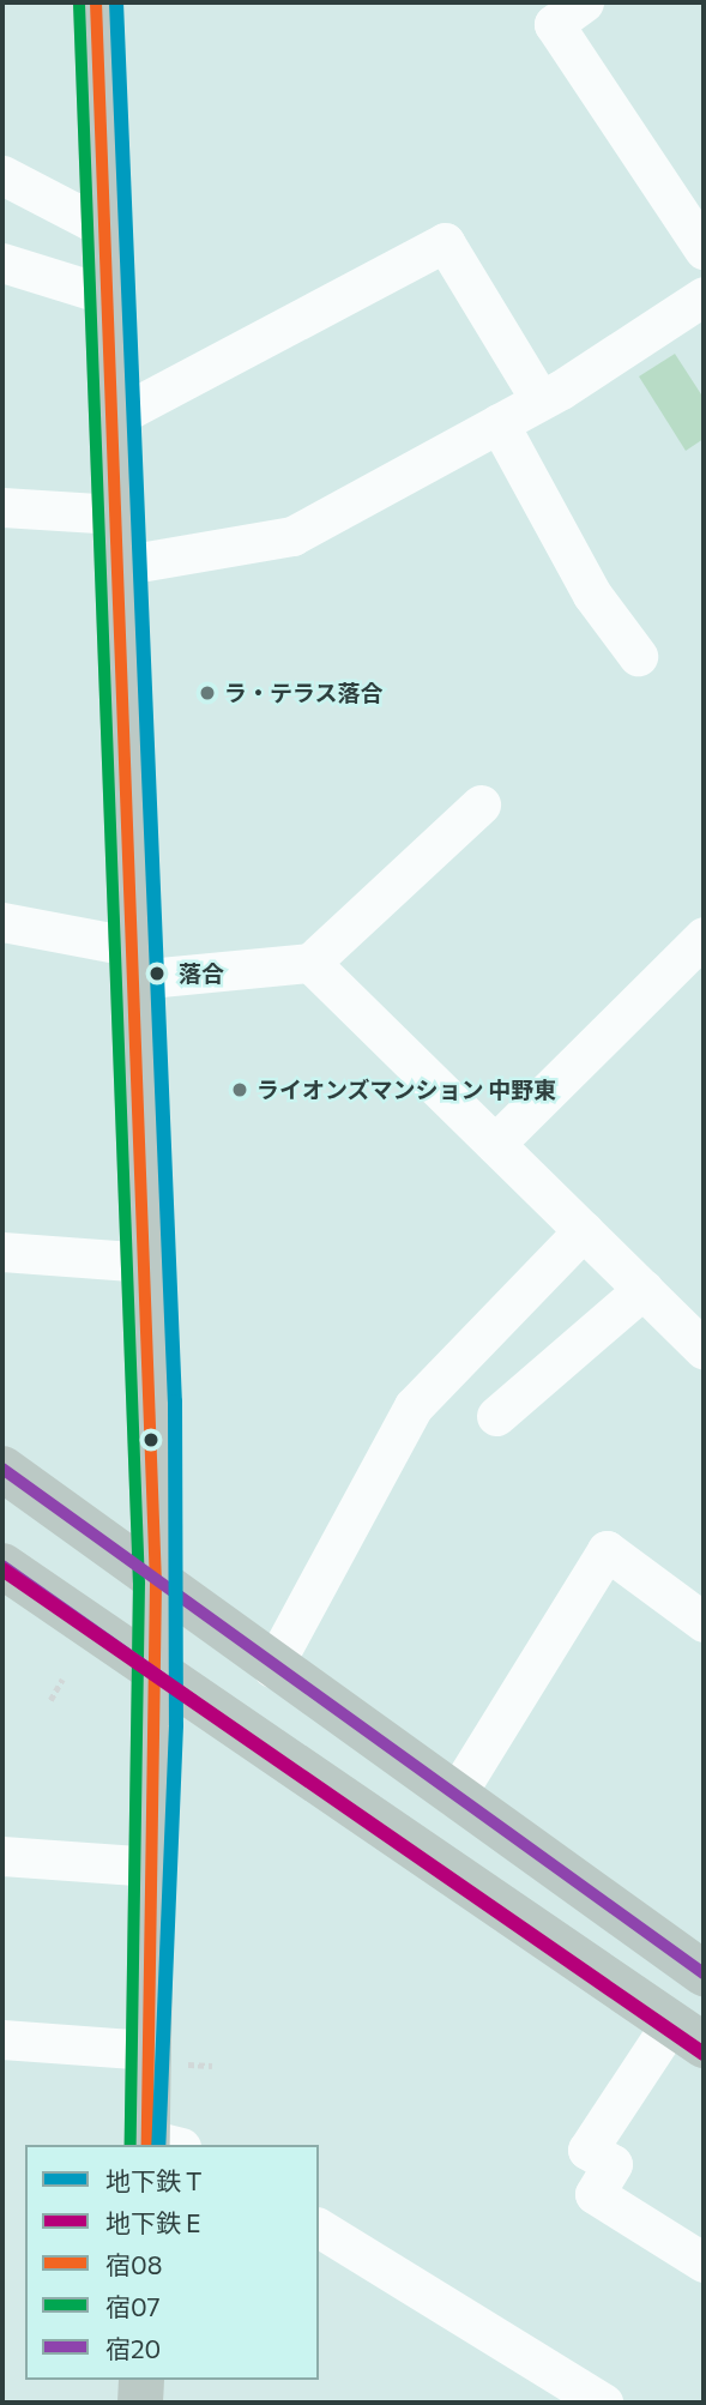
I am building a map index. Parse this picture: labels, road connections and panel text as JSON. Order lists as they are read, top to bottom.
{
  "places": ["ラ・テラス落合", "落合", "ライオンズマンション 中野東"],
  "lines": [
    "metro line T",
    "transit line 宿08",
    "transit line 宿07",
    "transit line 宿20",
    "metro line E"
  ],
  "legend": [
    "地下鉄 T",
    "地下鉄 E",
    "宿08",
    "宿07",
    "宿20"
  ]
}
